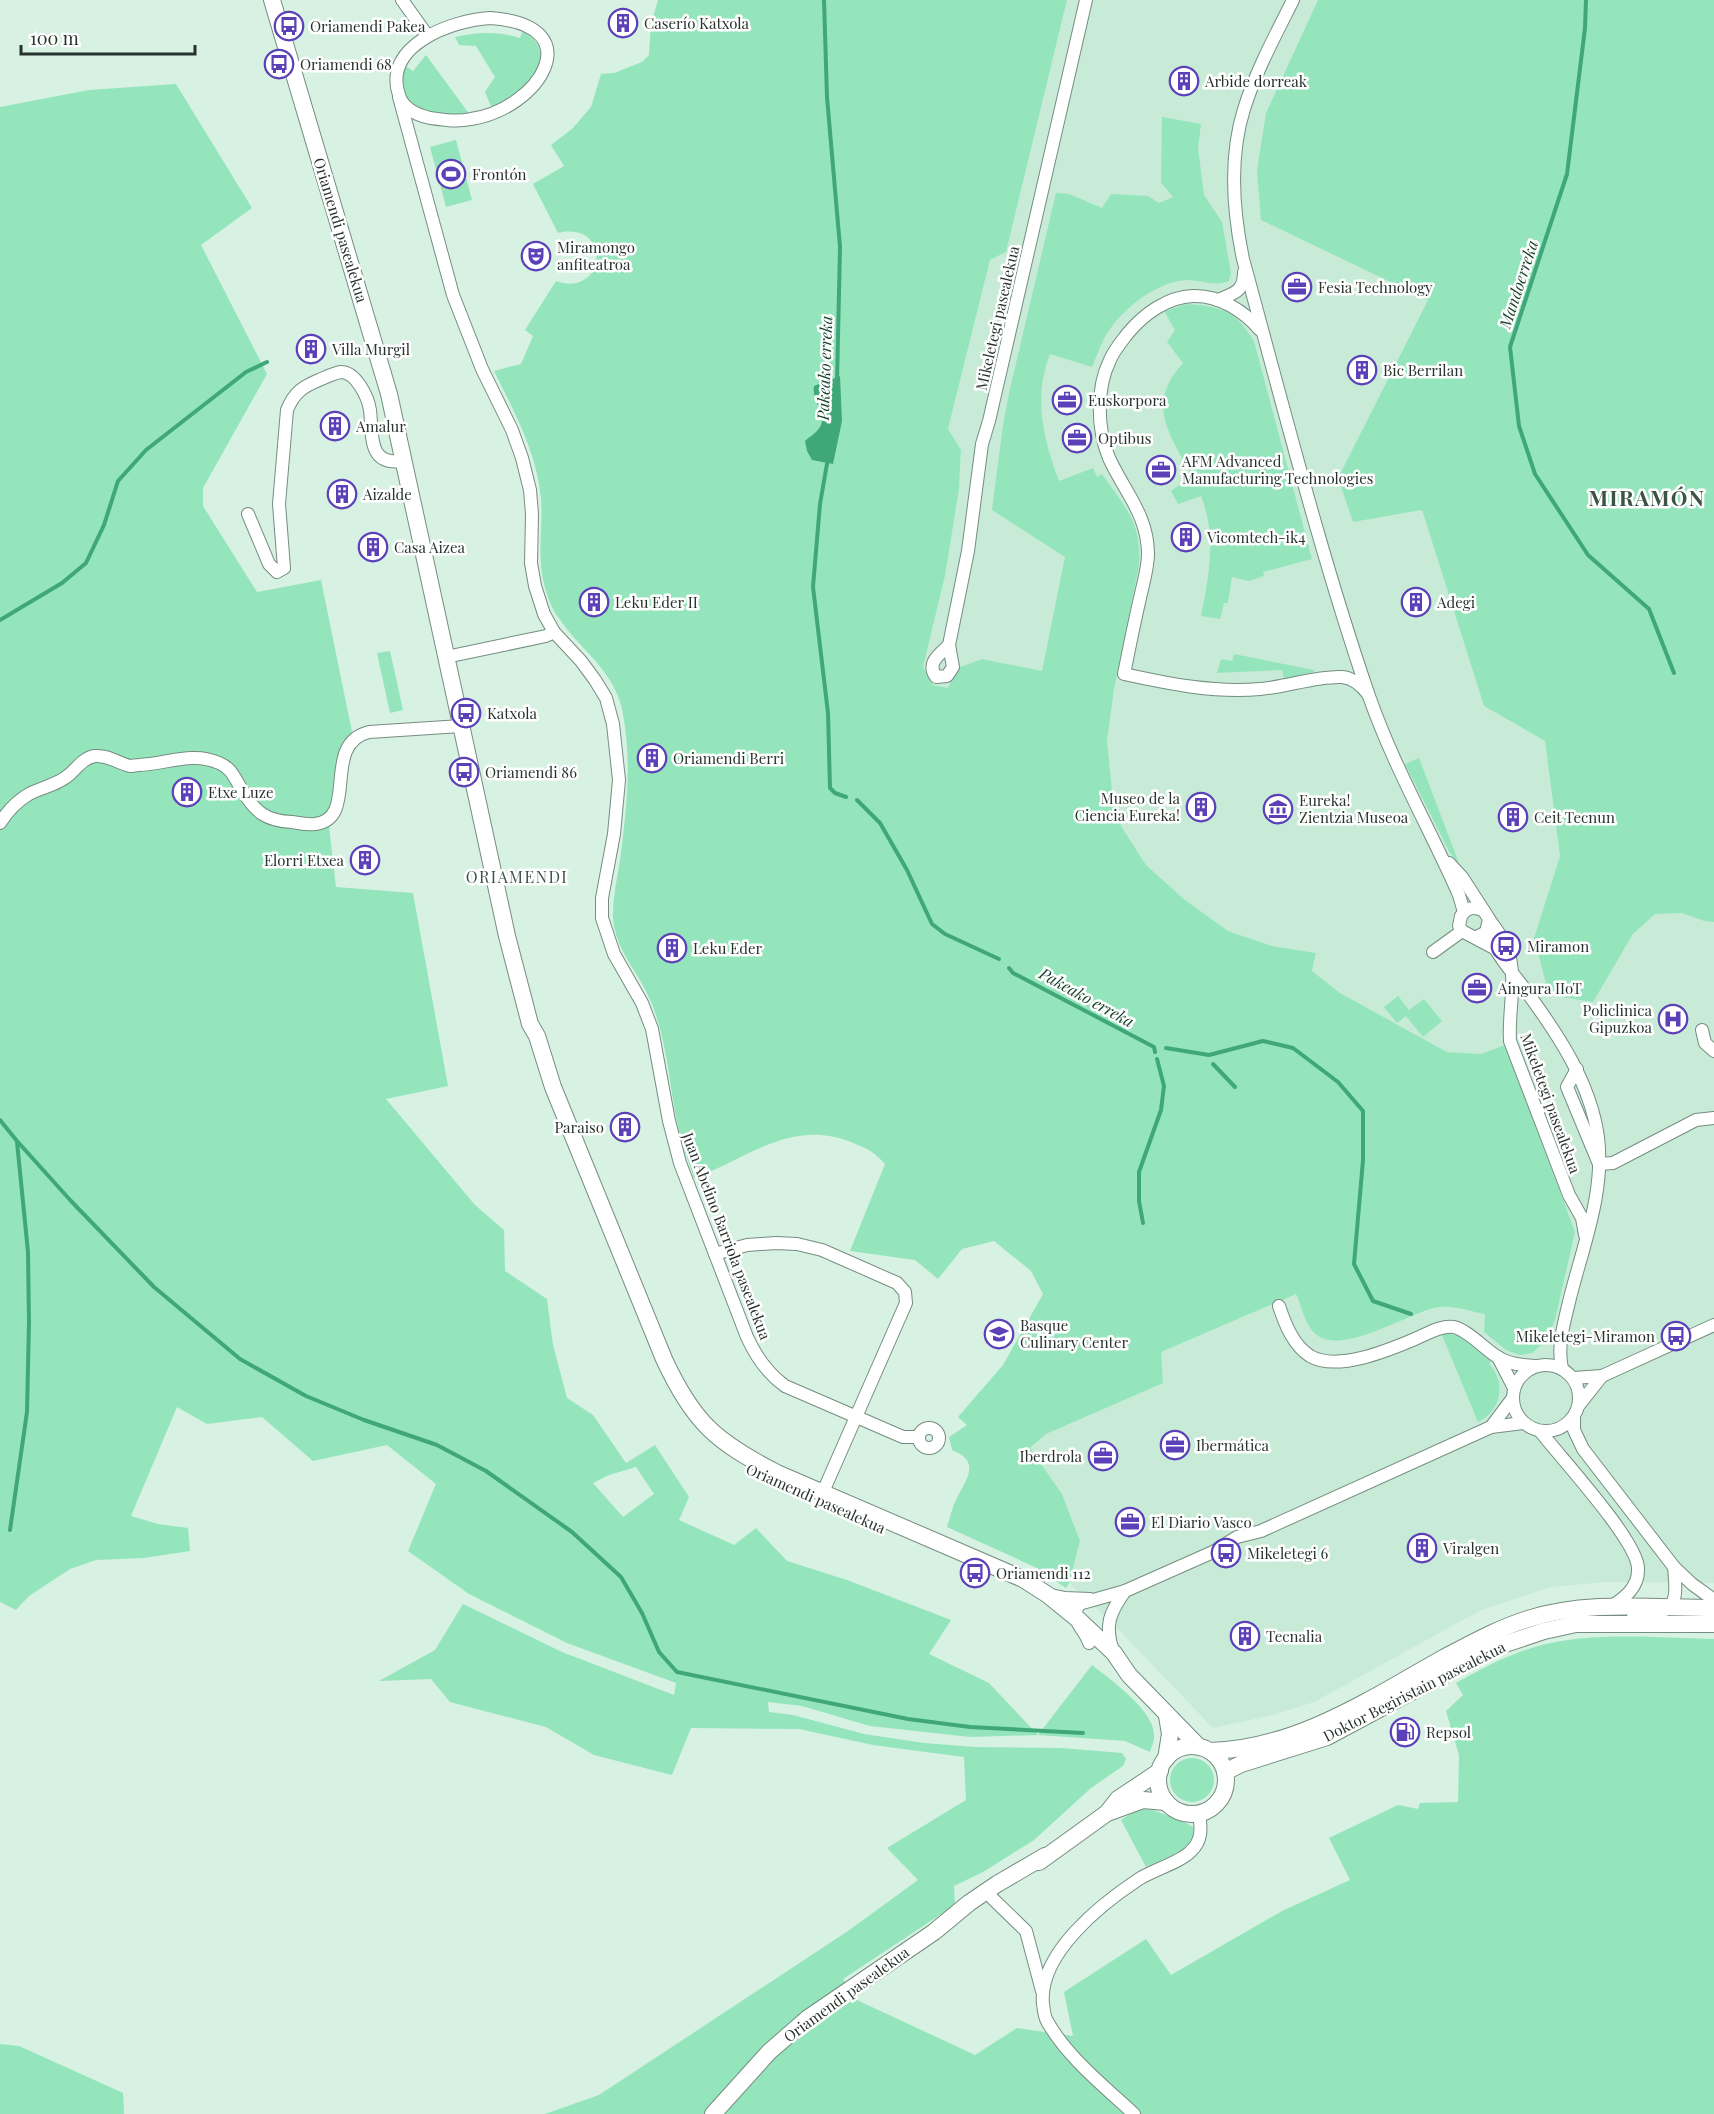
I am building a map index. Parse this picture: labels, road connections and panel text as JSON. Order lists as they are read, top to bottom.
{
  "streets": {
    "street": [
      "Oriamendi pasealekua",
      "Mikeletegi pasealekua",
      "Juan Abelino Barriola pasealekua",
      "Doktor Begiristain pasealekua"
    ]
  },
  "crossings": [
    ["Oriamendi pasealekua", "Doktor Begiristain pasealekua"]
  ],
  "districts": ["MIRAMÓN", "ORIAMENDI"],
  "water": ["Mandoerreka", "Pakeako erreka"],
  "places": {
    "building": [
      "Caserío Katxola",
      "Arbide dorreak",
      "Villa Murgil",
      "Bic Berrilan",
      "Amalur",
      "Aizalde",
      "Vicomtech-ik4",
      "Casa Aizea",
      "Leku Eder II",
      "Adegi",
      "Oriamendi Berri",
      "Etxe Luze",
      "Museo de la Ciencia Eureka!",
      "Ceit Tecnun",
      "Elorri Etxea",
      "Leku Eder",
      "Paraiso",
      "Viralgen",
      "Tecnalia"
    ],
    "bus stop": [
      "Oriamendi Pakea",
      "Oriamendi 68",
      "Katxola",
      "Oriamendi 86",
      "Miramon",
      "Mikeletegi-Miramon",
      "Mikeletegi 6",
      "Oriamendi 112"
    ],
    "sports": ["Frontón"],
    "theatre": ["Miramongo anfiteatroa"],
    "office": [
      "Fesia Technology",
      "Euskorpora",
      "Optibus",
      "AFM Advanced Manufacturing Technologies",
      "Aingura IIoT",
      "Ibermática",
      "Iberdrola",
      "El Diario Vasco"
    ],
    "museum": ["Eureka! Zientzia Museoa"],
    "hospital": ["Policlinica Gipuzkoa"],
    "school or university": ["Basque Culinary Center"],
    "fuel station": ["Repsol"]
  },
  "scale_bar": "100 m"
}
